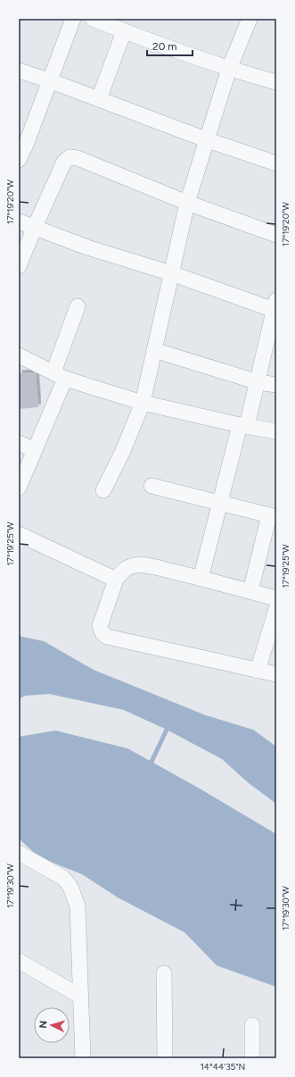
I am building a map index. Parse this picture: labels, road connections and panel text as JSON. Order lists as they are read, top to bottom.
{
  "scale_bar": "20 m",
  "north": "left",
  "coordinates": [
    "17°19'20\"W",
    "17°19'25\"W",
    "17°19'30\"W",
    "14°44'35\"N"
  ]
}
